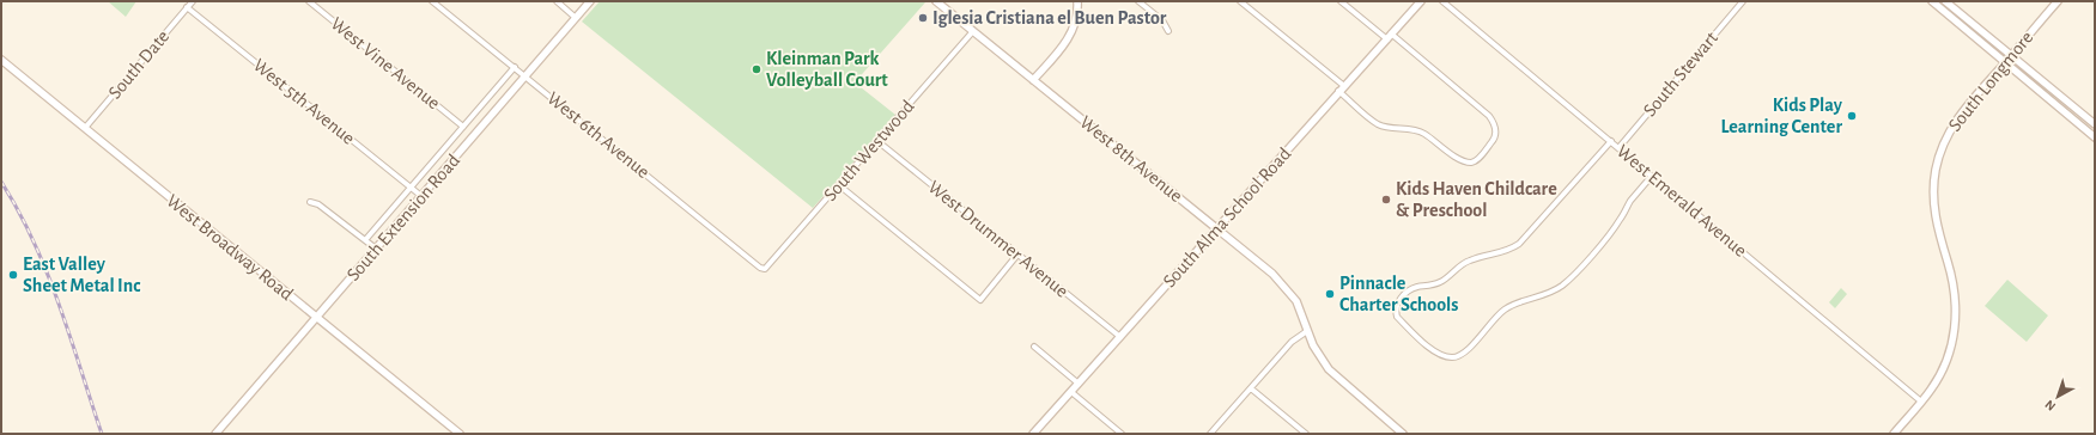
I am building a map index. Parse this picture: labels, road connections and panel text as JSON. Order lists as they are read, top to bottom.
{
  "streets": {
    "street": [
      "West Vine Avenue",
      "South Date",
      "South Stewart",
      "South Longmore",
      "West 5th Avenue",
      "West 6th Avenue",
      "South Westwood",
      "West 8th Avenue",
      "West Emerald Avenue",
      "South Extension Road",
      "South Alma School Road",
      "West Drummer Avenue",
      "West Broadway Road"
    ]
  },
  "crossings": [
    ["West Vine Avenue", "South Extension Road"],
    ["South Date", "West 5th Avenue"],
    ["South Date", "West Broadway Road"],
    ["South Stewart", "West Emerald Avenue"],
    ["South Longmore", "West Emerald Avenue"],
    ["West 5th Avenue", "South Extension Road"],
    ["West 6th Avenue", "South Westwood"],
    ["West 6th Avenue", "South Extension Road"],
    ["South Westwood", "West 8th Avenue"],
    ["South Westwood", "West Drummer Avenue"],
    ["West 8th Avenue", "South Alma School Road"],
    ["South Extension Road", "West Broadway Road"],
    ["South Alma School Road", "West Drummer Avenue"]
  ],
  "places": [
    "Iglesia Cristiana el Buen Pastor",
    "Kleinman Park Volleyball Court",
    "Kids Play Learning Center",
    "Kids Haven Childcare & Preschool",
    "East Valley Sheet Metal Inc",
    "Pinnacle Charter Schools"
  ],
  "north": "bottom left"
}
